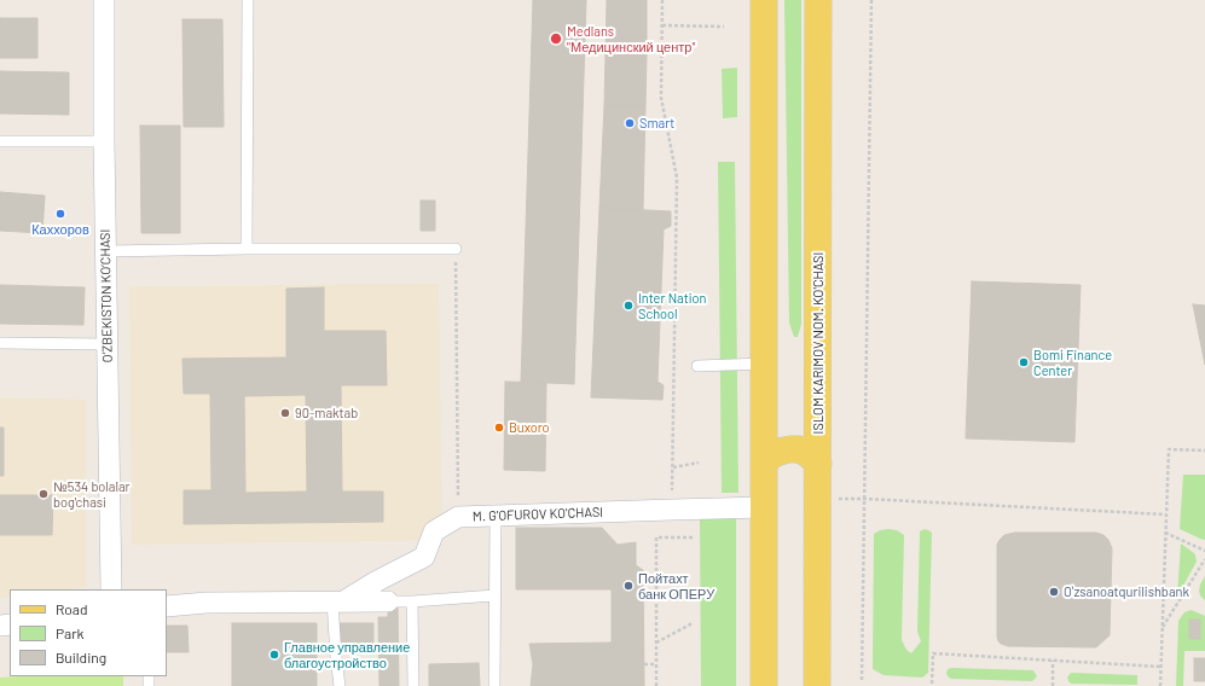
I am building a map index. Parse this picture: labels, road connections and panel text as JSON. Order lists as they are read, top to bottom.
{
  "streets": {
    "main road": ["ISLOM KARIMOV NOM. KO'CHASI"],
    "street": ["O‘ZBEKISTON KO‘CHASI", "M. G'OFUROV KO'CHASI"]
  },
  "places": [
    "Medlans \"Медицинский центр\"",
    "Smart",
    "Каххоров",
    "Inter Nation School",
    "Bomi Finance Center",
    "90-maktab",
    "Buxoro",
    "№534 bolalar bog'chasi",
    "Пойтахт банк ОПЕРУ",
    "Oʻzsanoatqurilishbank",
    "Главное управление благоустройство"
  ],
  "legend": ["Road", "Park", "Building"]
}
